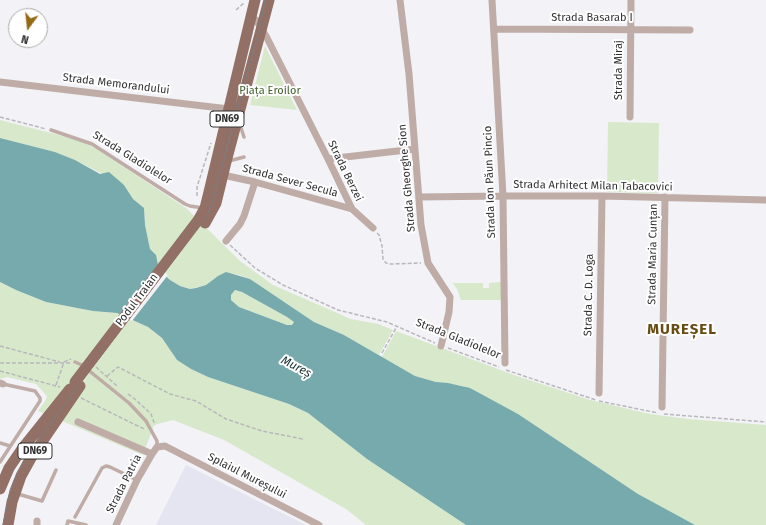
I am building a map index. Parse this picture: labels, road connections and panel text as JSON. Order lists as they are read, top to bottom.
{
  "streets": {
    "main road": ["DN69", "Podul Traian"],
    "street": [
      "Strada Basarab I",
      "Strada Miraj",
      "Strada Memorandului",
      "Strada Berzei",
      "Strada Gheorghe Sion",
      "Strada Sever Secula",
      "Strada Ion Păun Pincio",
      "Strada Arhitect Milan Tabacovici",
      "Strada Maria Cunțan",
      "Strada C. D. Loga",
      "Splaiul Mureșului",
      "Strada Patria"
    ],
    "lane": ["Strada Gladiolelor"]
  },
  "crossings": [
    ["Strada Basarab I", "Strada Miraj"],
    ["Strada Basarab I", "Strada Ion Păun Pincio"],
    ["Strada Memorandului", "DN69"],
    ["DN69", "Strada Gladiolelor"],
    ["DN69", "Strada Berzei"],
    ["DN69", "Strada Sever Secula"],
    ["DN69", "Podul Traian"],
    ["Strada Gladiolelor", "Strada Gheorghe Sion"],
    ["Strada Berzei", "Strada Sever Secula"],
    ["Strada Gheorghe Sion", "Strada Arhitect Milan Tabacovici"],
    ["Strada Ion Păun Pincio", "Strada Arhitect Milan Tabacovici"],
    ["Strada Arhitect Milan Tabacovici", "Strada Maria Cunțan"],
    ["Strada Arhitect Milan Tabacovici", "Strada C. D. Loga"],
    ["Splaiul Mureșului", "Strada Patria"]
  ],
  "districts": ["MUREȘEL"],
  "water": ["Mureș"],
  "parks": ["Piața Eroilor"],
  "north": "bottom"
}
